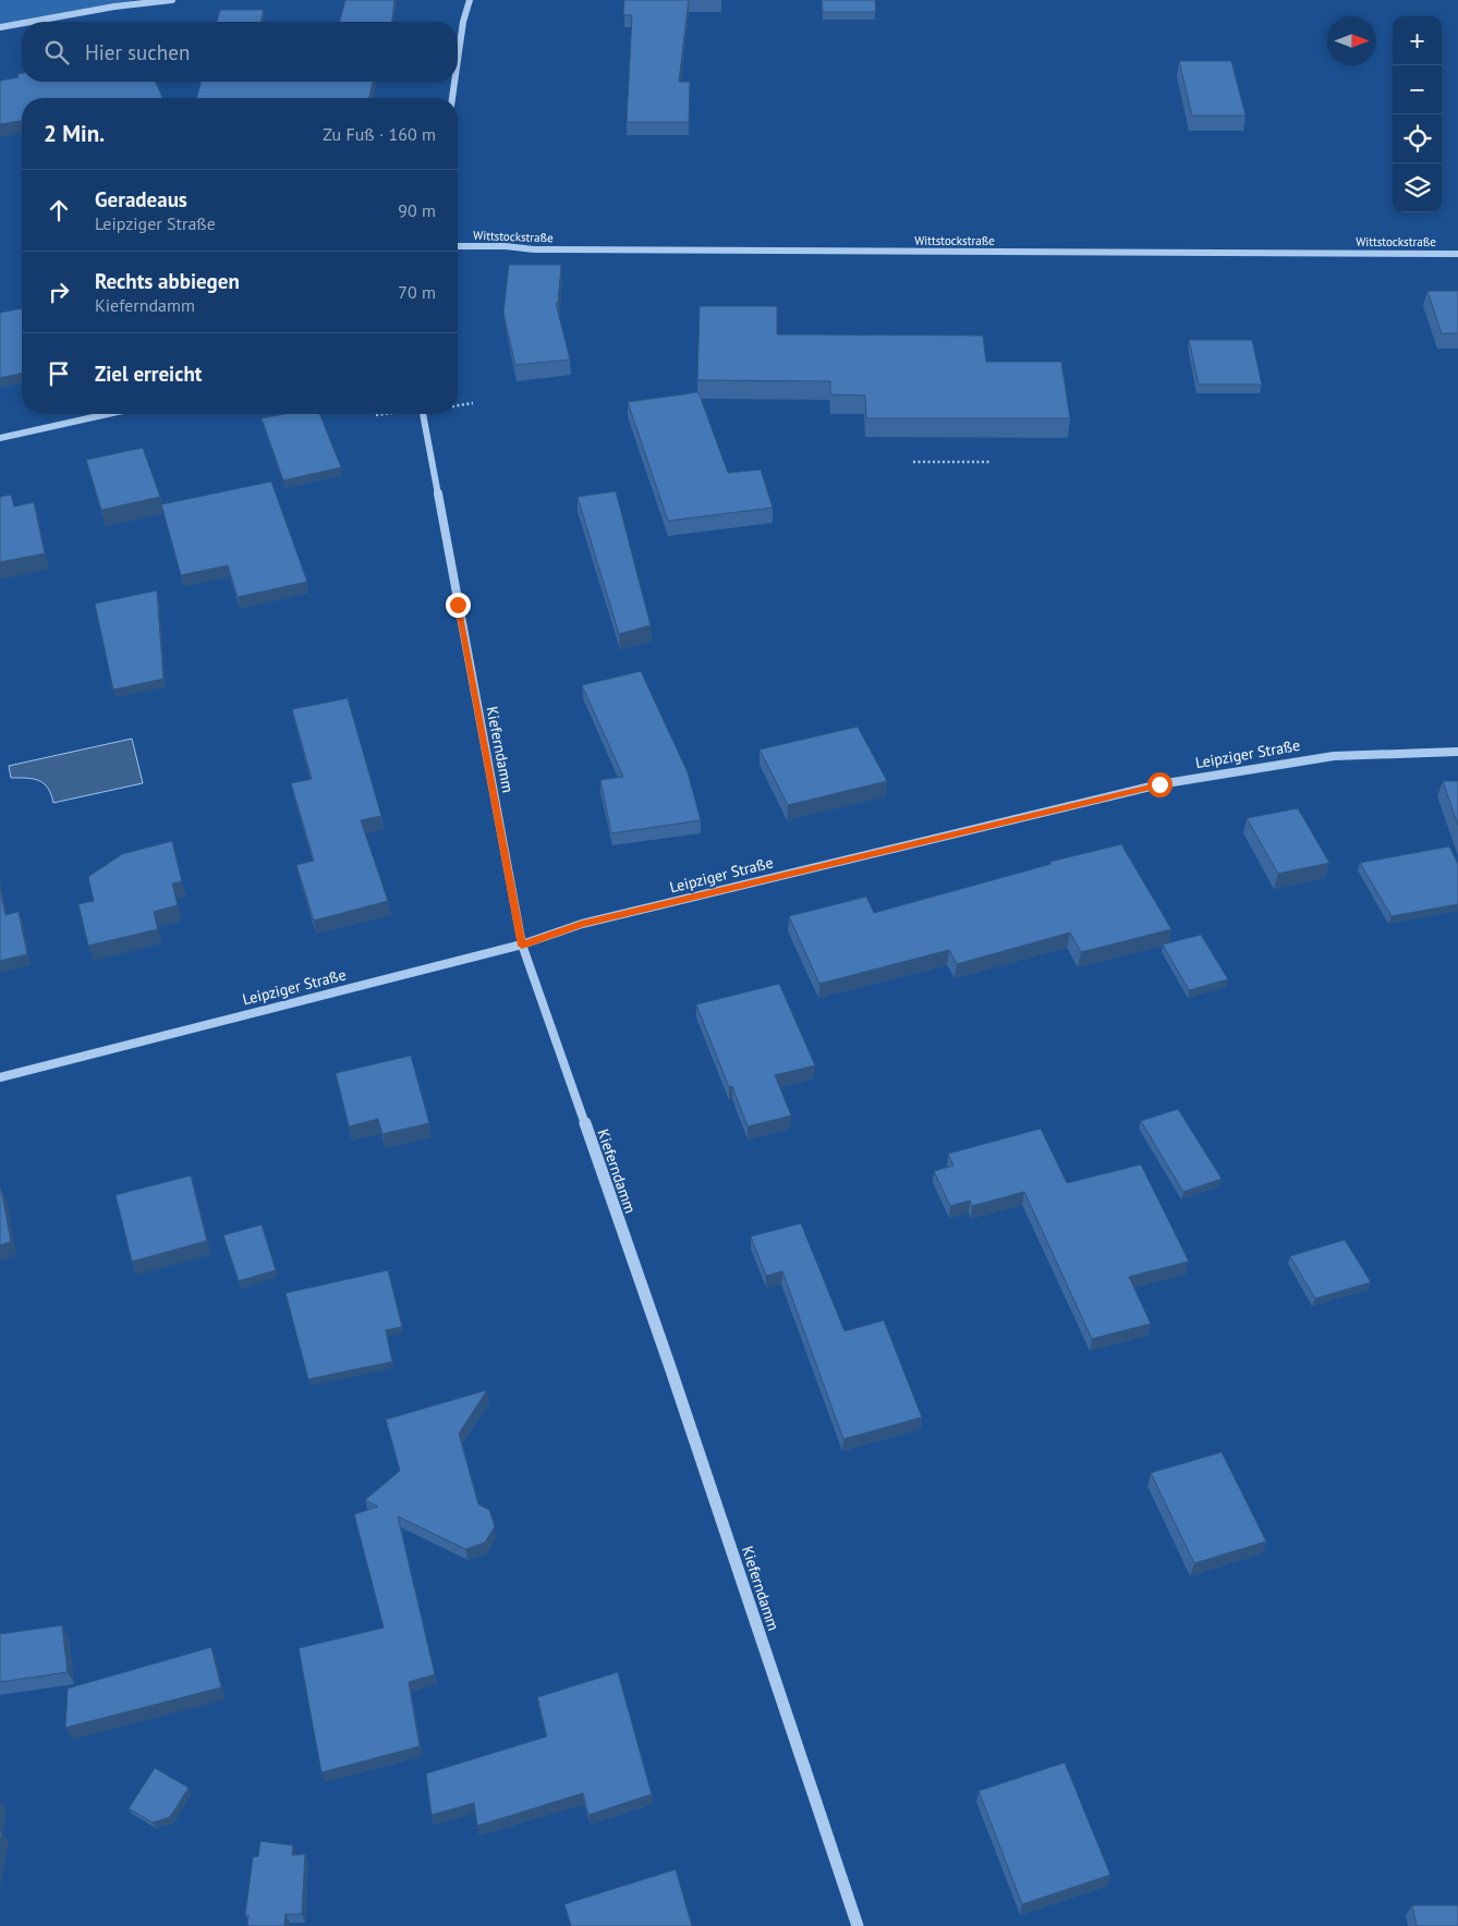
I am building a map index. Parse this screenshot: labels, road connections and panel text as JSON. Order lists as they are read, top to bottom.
{
  "streets": {
    "street": ["Wittstockstraße", "Kieferndamm", "Leipziger Straße"]
  },
  "crossings": [
    ["Kieferndamm", "Leipziger Straße"]
  ],
  "north": "right",
  "page": {
    "map_buttons": ["+", "−"],
    "search": "Hier suchen",
    "heading": ["2 Min.", "Zu Fuß · 160 m"],
    "list": [
      ["Geradeaus", "Leipziger Straße", "90 m"],
      ["Rechts abbiegen", "Kieferndamm", "70 m"],
      "Ziel erreicht"
    ]
  }
}
